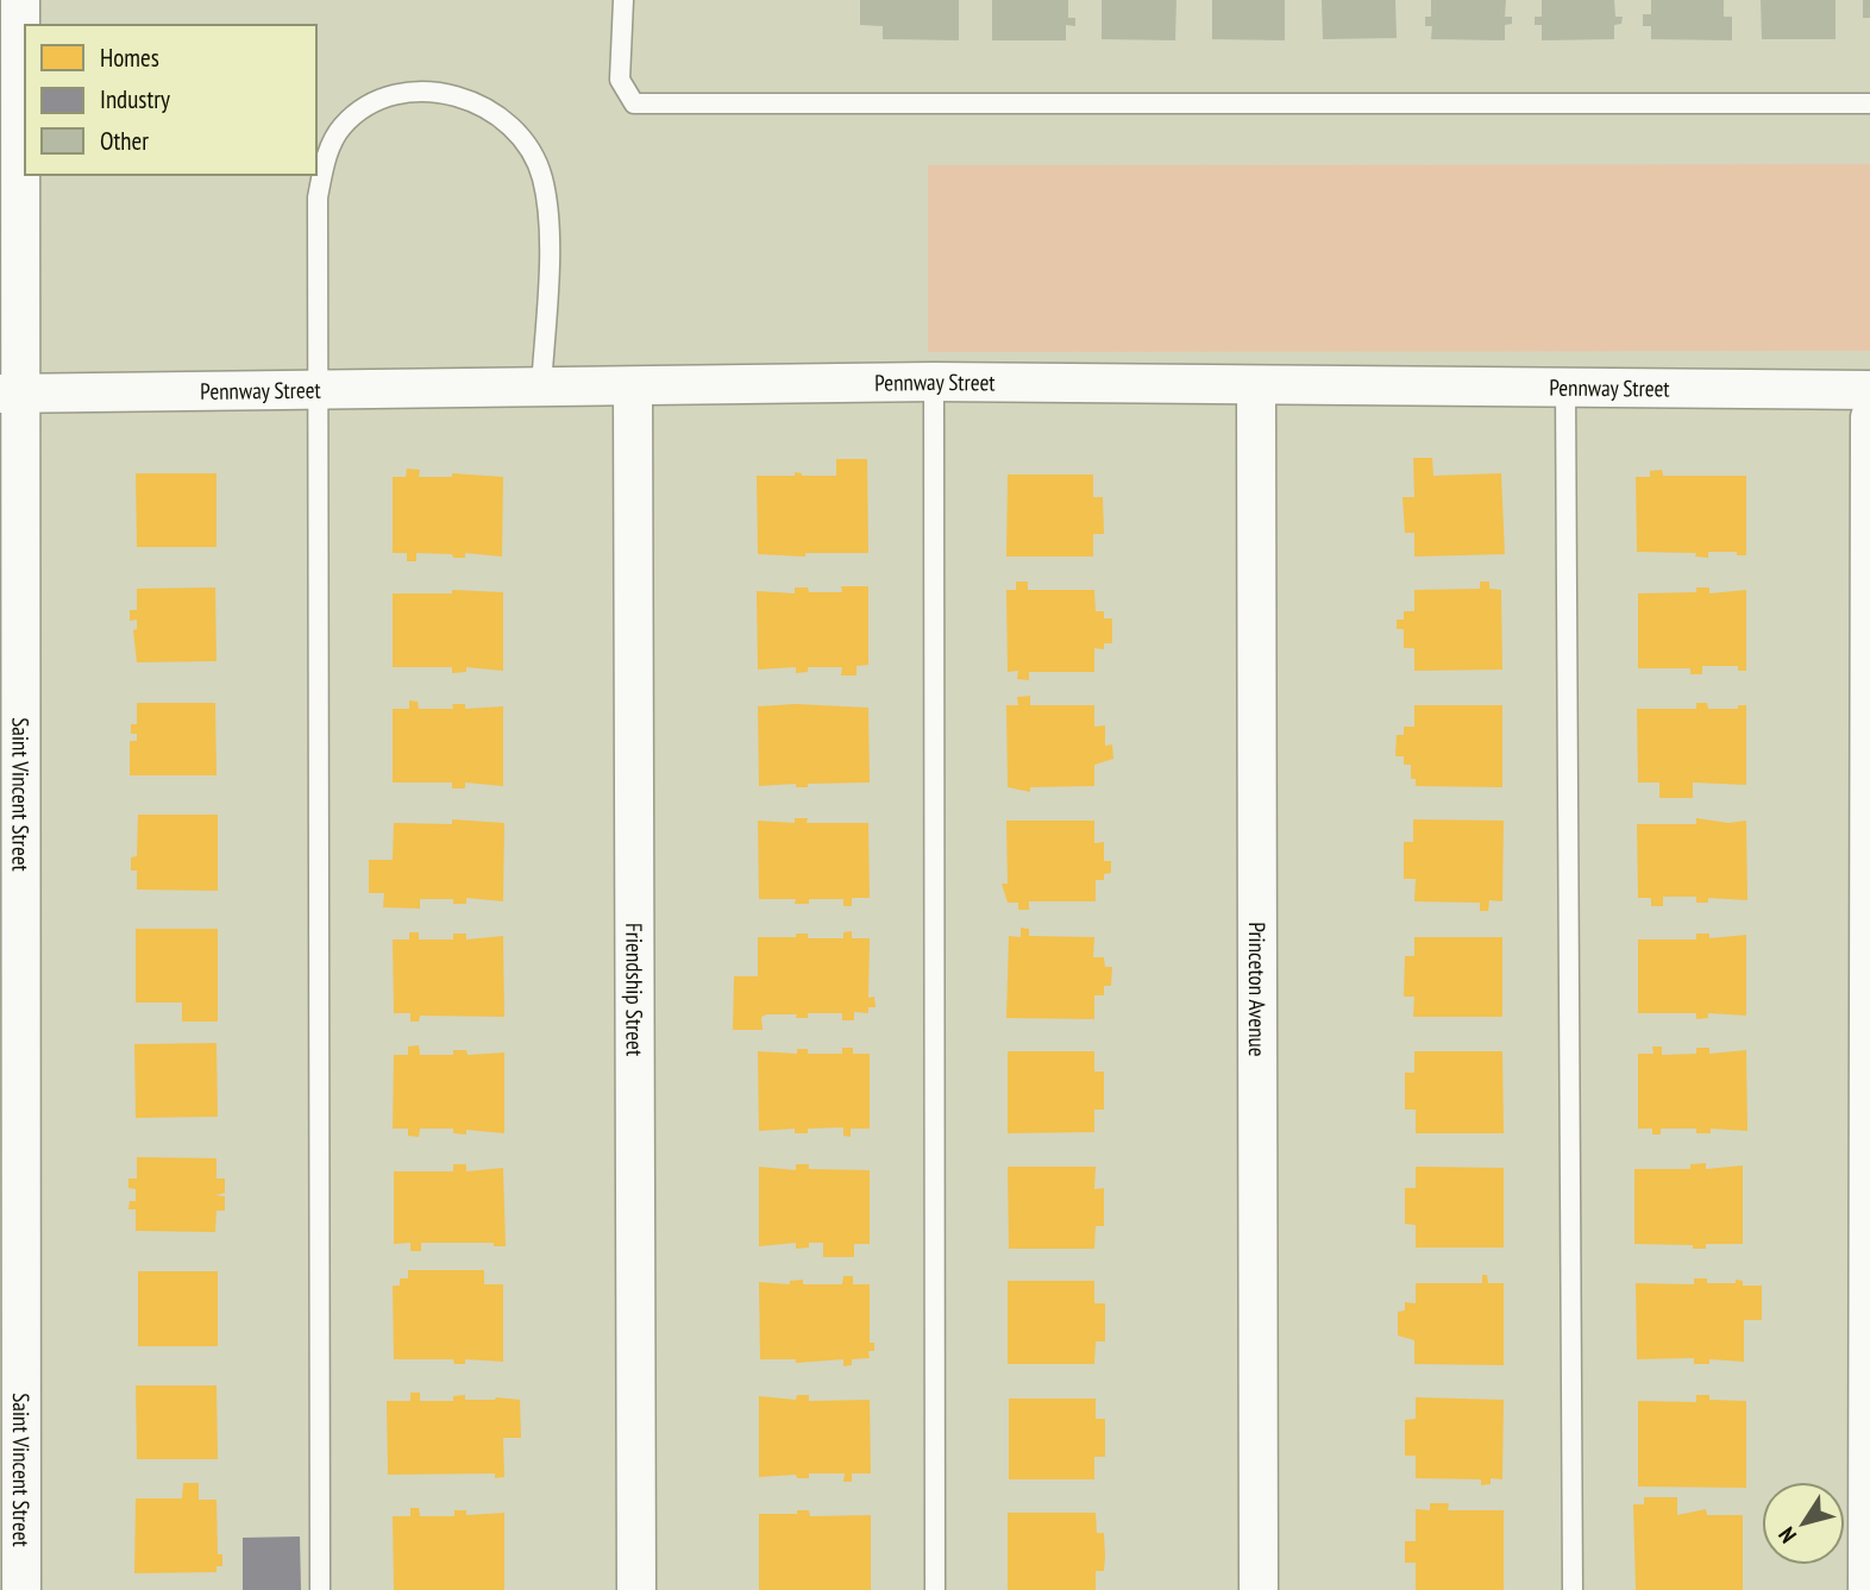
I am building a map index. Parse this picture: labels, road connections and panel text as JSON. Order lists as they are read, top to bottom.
{
  "streets": {
    "street": [
      "Pennway Street",
      "Saint Vincent Street",
      "Friendship Street",
      "Princeton Avenue"
    ]
  },
  "crossings": [
    ["Pennway Street", "Saint Vincent Street"],
    ["Pennway Street", "Friendship Street"],
    ["Pennway Street", "Princeton Avenue"]
  ],
  "legend": ["Homes", "Industry", "Other"],
  "north": "bottom left"
}
